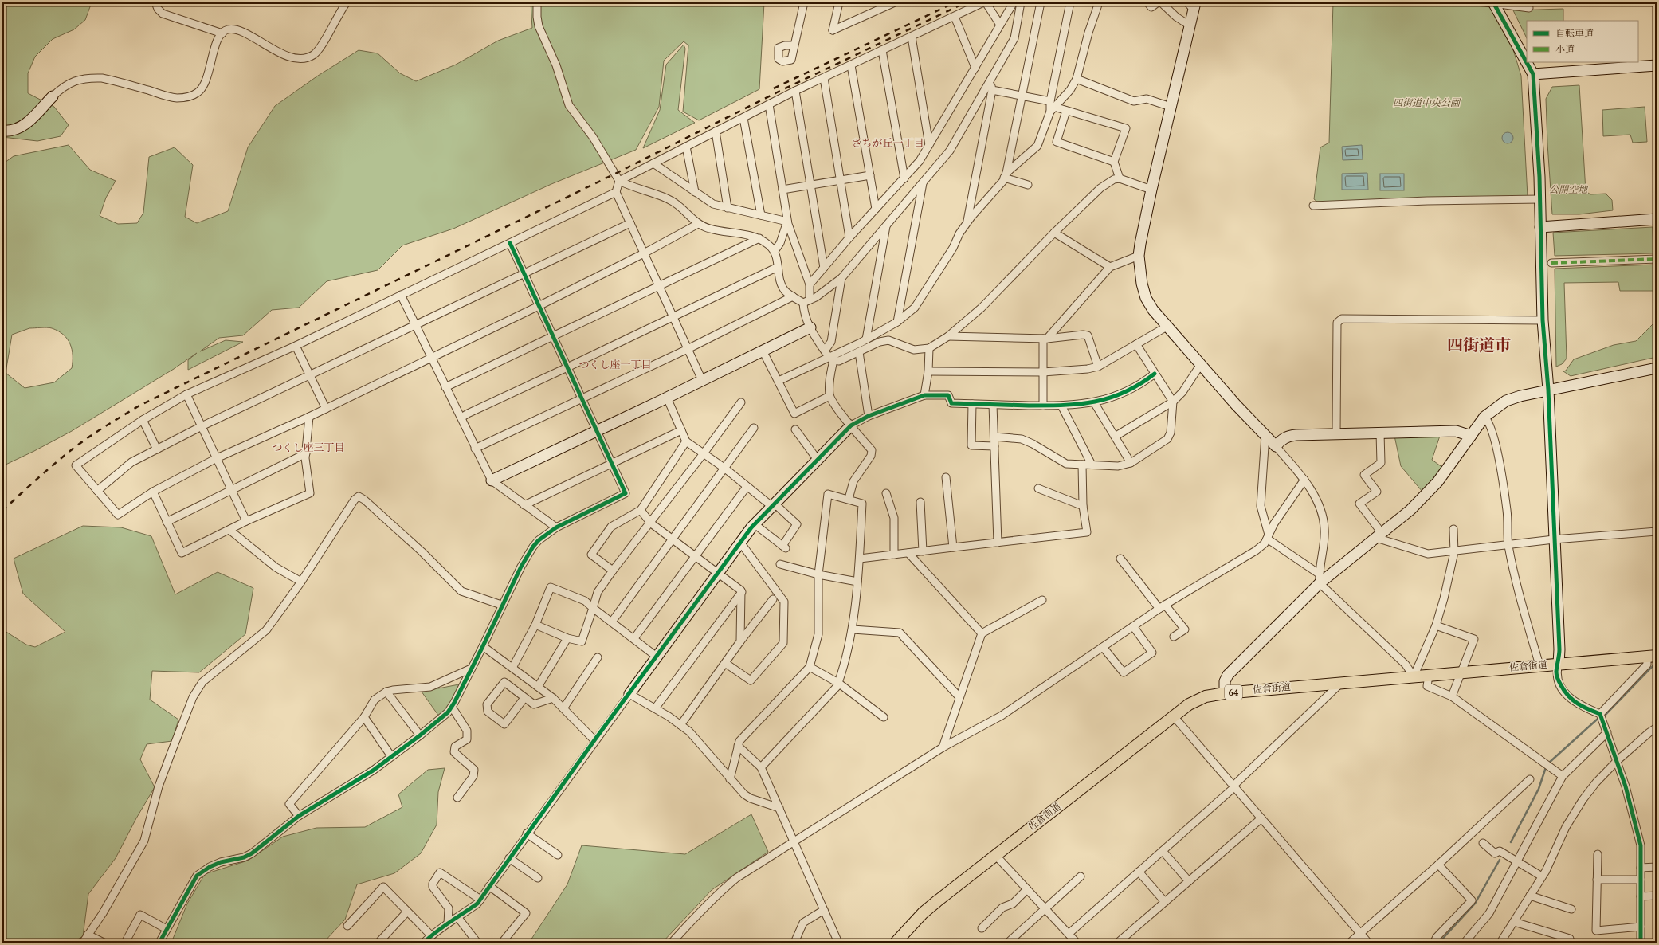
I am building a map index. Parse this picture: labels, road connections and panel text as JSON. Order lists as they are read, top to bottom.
{
  "streets": {
    "main road": ["佐倉街道", "64"]
  },
  "districts": [
    "さちが丘一丁目",
    "四街道市",
    "つくし座一丁目",
    "つくし座三丁目"
  ],
  "parks": ["四街道中央公園", "公開空地"],
  "legend": ["自転車道", "小道"]
}
